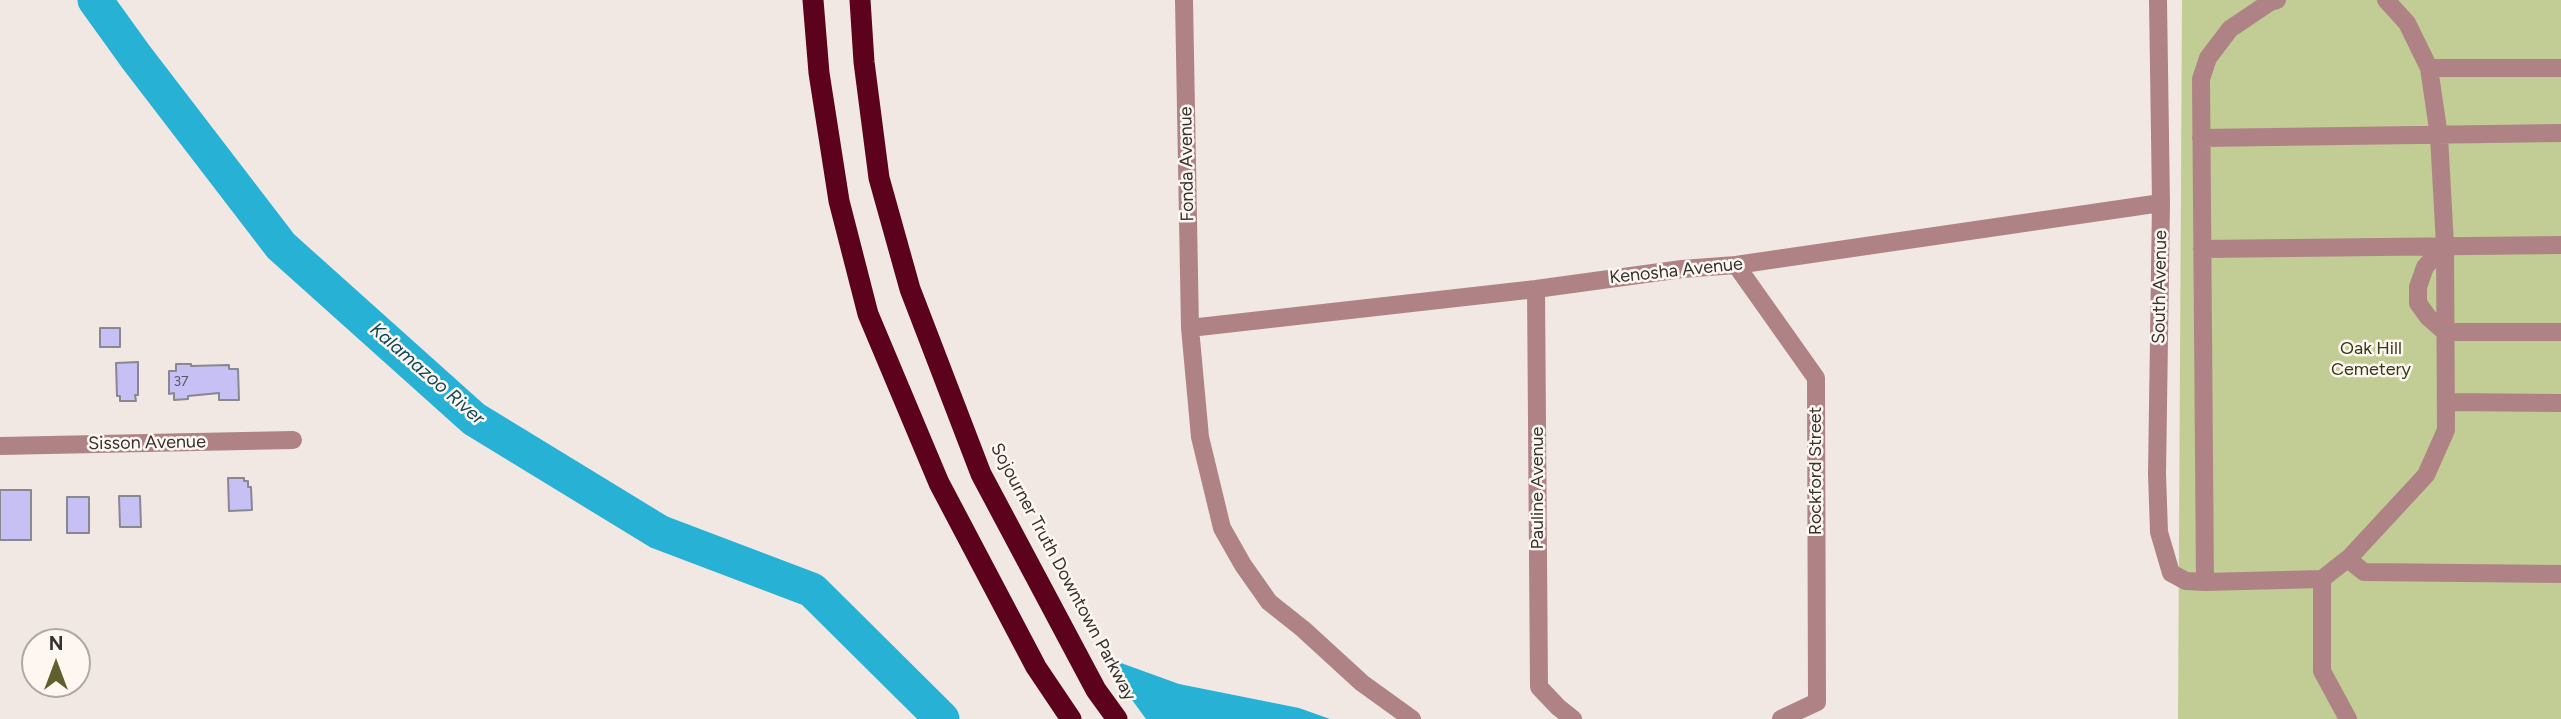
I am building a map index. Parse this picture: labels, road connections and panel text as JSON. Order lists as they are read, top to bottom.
{
  "streets": {
    "highway": ["Sojourner Truth Downtown Parkway"],
    "street": [
      "Fonda Avenue",
      "Kenosha Avenue",
      "South Avenue",
      "Sisson Avenue",
      "Rockford Street",
      "Pauline Avenue"
    ]
  },
  "crossings": [
    ["Fonda Avenue", "Kenosha Avenue"],
    ["Kenosha Avenue", "South Avenue"],
    ["Kenosha Avenue", "Rockford Street"],
    ["Kenosha Avenue", "Pauline Avenue"]
  ],
  "water": ["Kalamazoo River"],
  "parks": ["Oak Hill Cemetery"],
  "house_numbers": ["37"],
  "north": "top"
}
